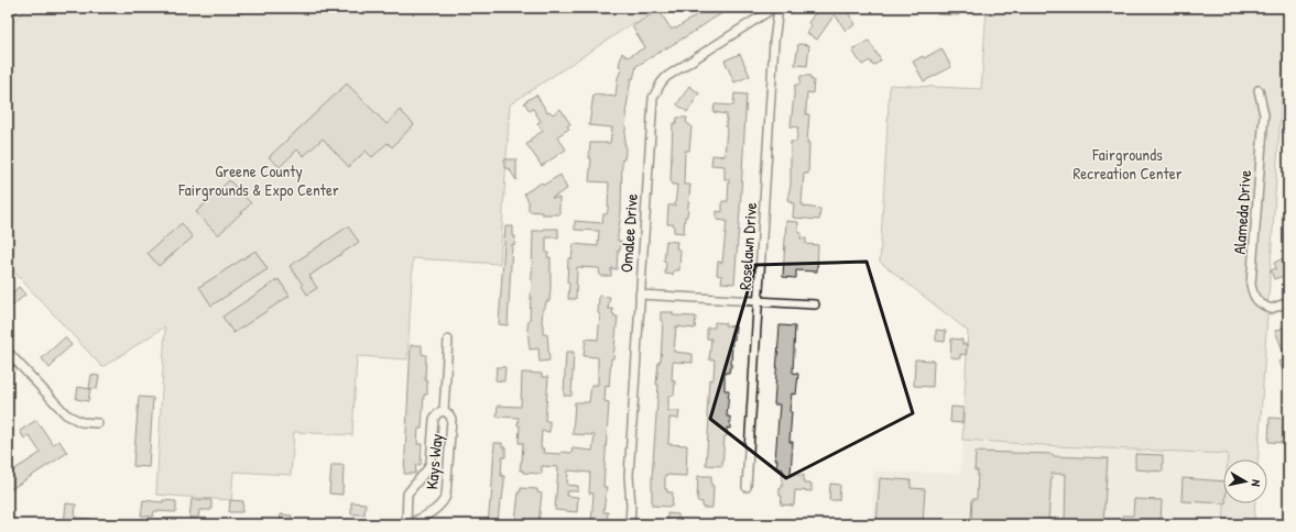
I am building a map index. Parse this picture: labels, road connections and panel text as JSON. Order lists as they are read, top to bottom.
{
  "streets": {
    "street": [
      "Alameda Drive",
      "Omalee Drive",
      "Roselawn Drive",
      "Kays Way"
    ]
  },
  "parks": ["Fairgrounds Recreation Center", "Greene County Fairgrounds & Expo Center"],
  "north": "right"
}
